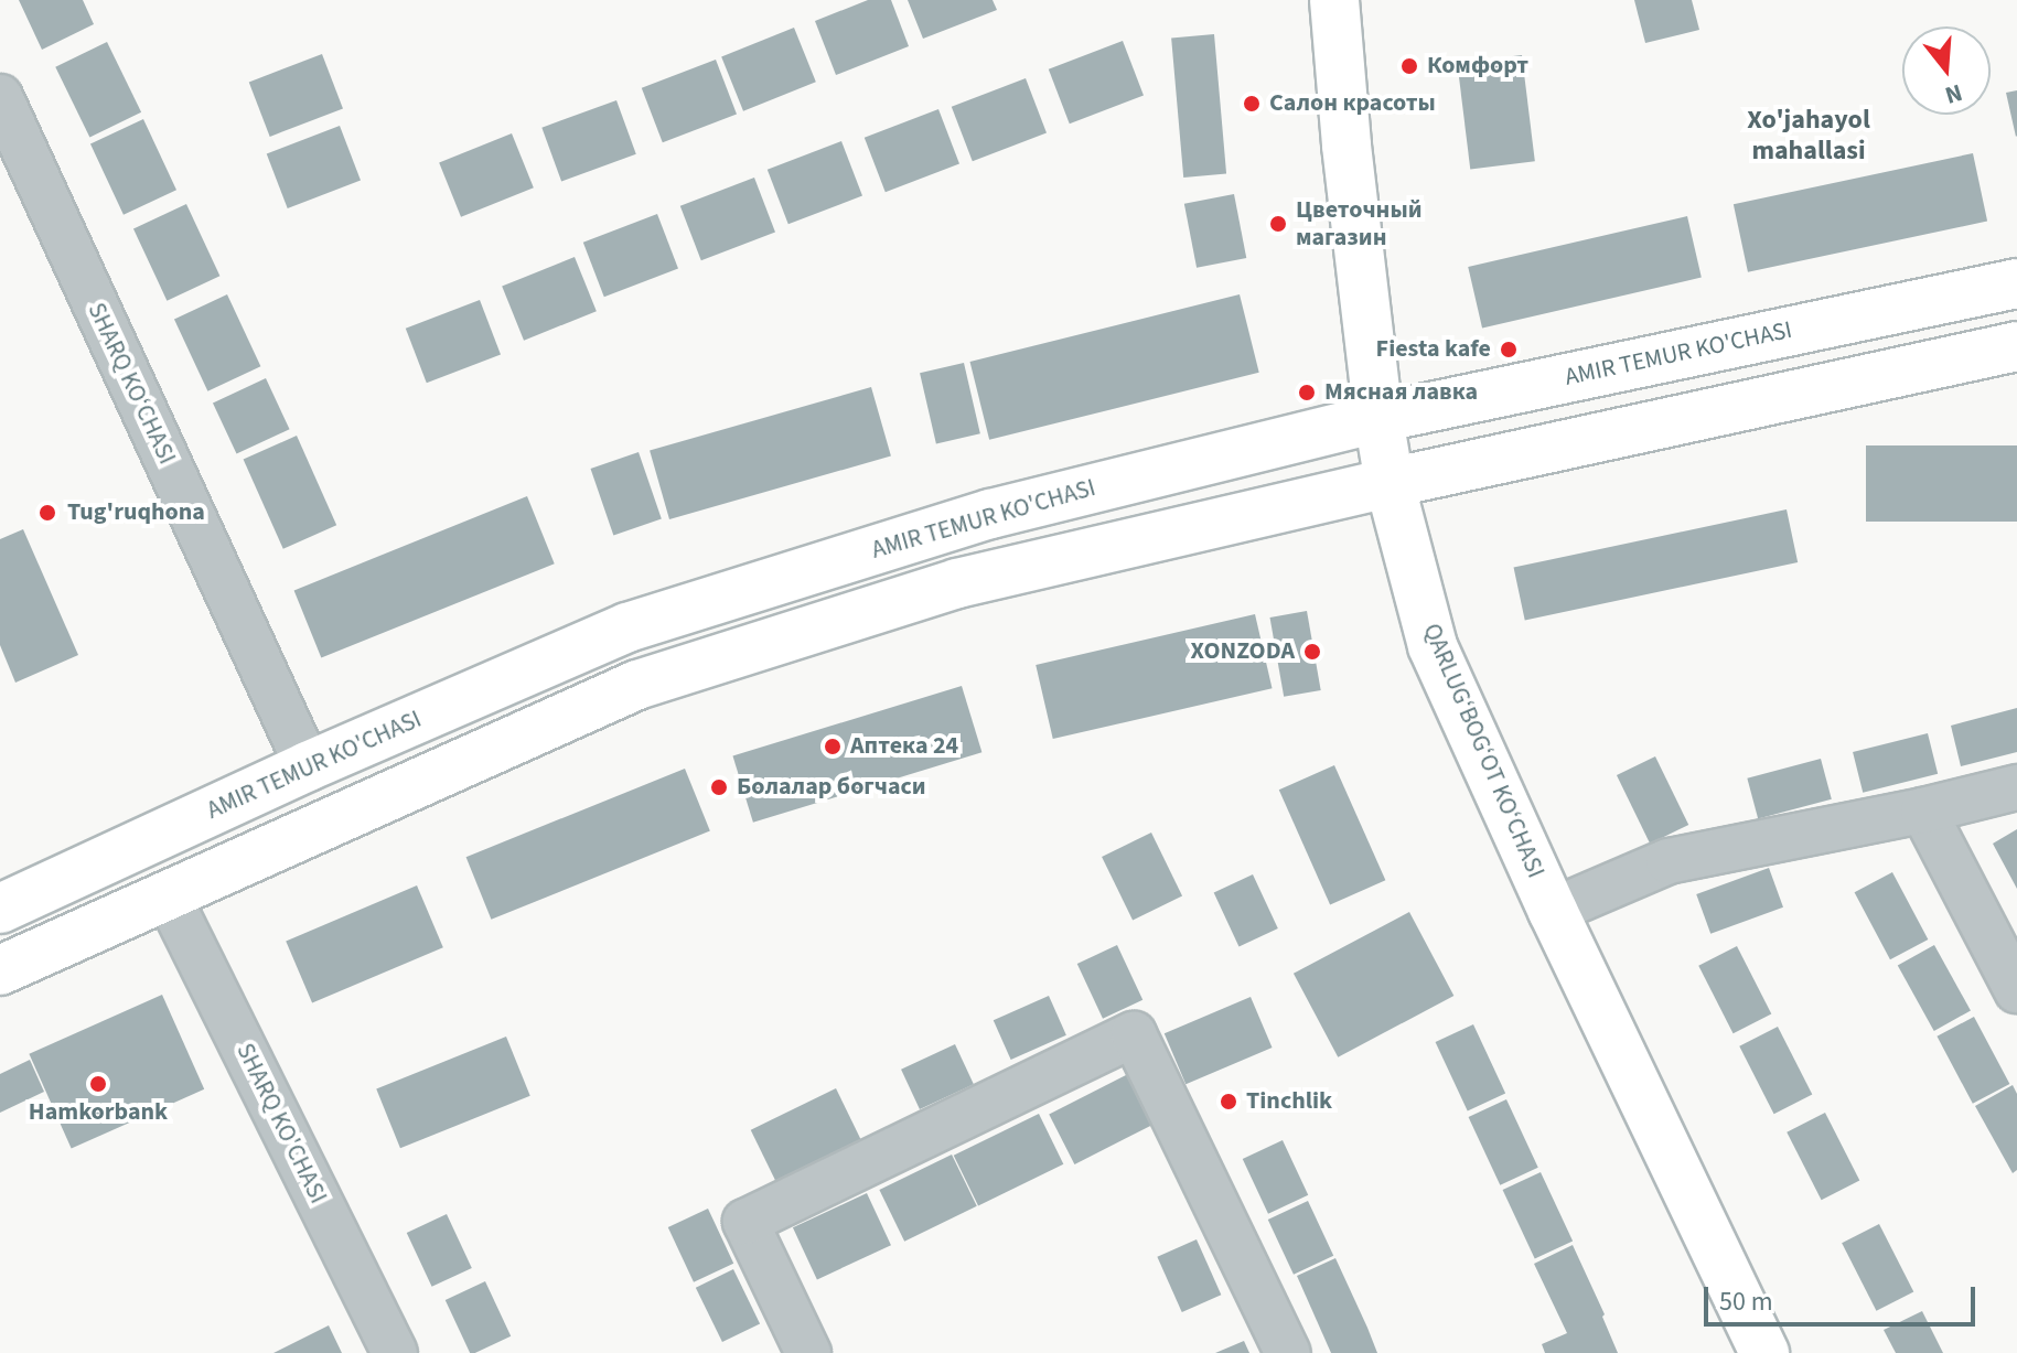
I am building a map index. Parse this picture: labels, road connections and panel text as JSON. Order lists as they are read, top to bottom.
{
  "streets": {
    "main road": ["AMIR TEMUR KO'CHASI", "QARLUG‘BOG‘OT KO‘CHASI"],
    "street": ["SHARQ KO‘CHASI", "SHARQ KO'CHASI"]
  },
  "crossings": [
    ["AMIR TEMUR KO'CHASI", "SHARQ KO‘CHASI"],
    ["AMIR TEMUR KO'CHASI", "QARLUG‘BOG‘OT KO‘CHASI"]
  ],
  "districts": ["Xo'jahayol mahallasi"],
  "places": [
    "Комфорт",
    "Салон красоты",
    "Цветочный магазин",
    "Fiesta kafe",
    "Мясная лавка",
    "Tug'ruqhona",
    "XONZODA",
    "Аптека 24",
    "Болалар богчаси",
    "Hamkorbank",
    "Tinchlik"
  ],
  "scale_bar": "50 m",
  "north": "bottom"
}
